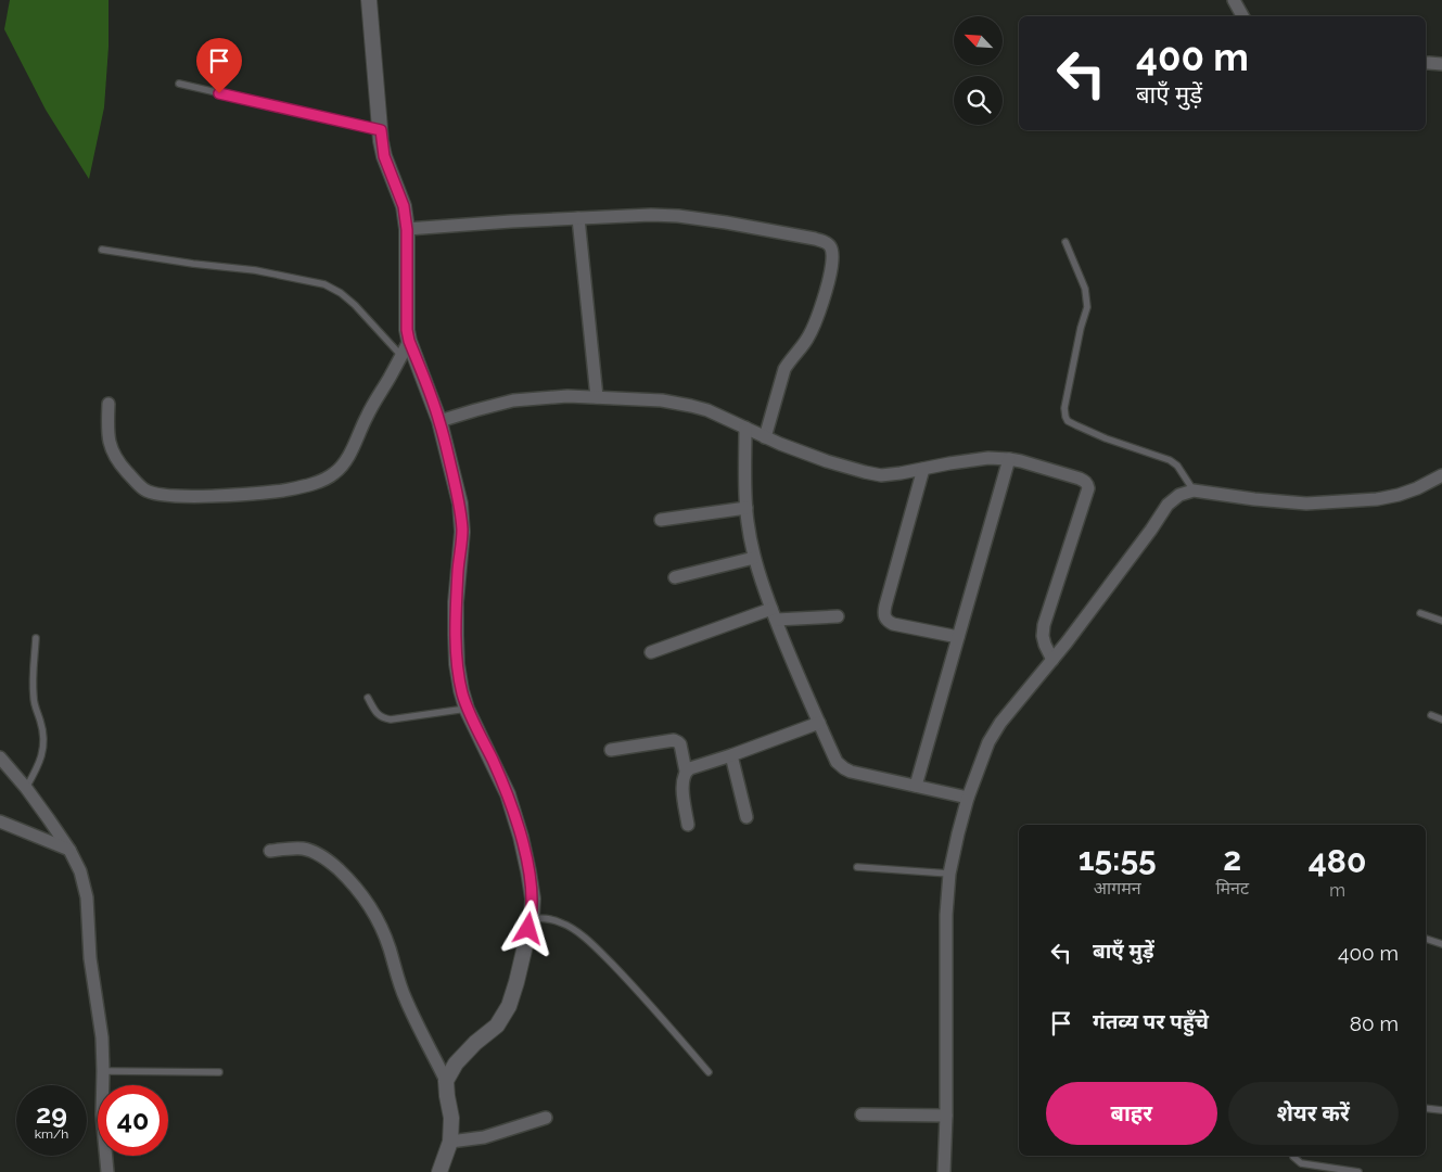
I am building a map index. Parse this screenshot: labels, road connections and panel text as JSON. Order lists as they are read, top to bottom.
{
  "north": "top left",
  "page": {
    "turn": ["400 m", "बाएँ मुड़ें"],
    "eta": [
      "15:55",
      "आगमन",
      "2",
      "मिनट",
      "480",
      "m"
    ],
    "list": [
      {
        "name": "बाएँ मुड़ें",
        "value": "400 m"
      },
      {
        "name": "गंतव्य पर पहुँचे",
        "value": "80 m"
      }
    ],
    "buttons": ["बाहर", "शेयर करें"],
    "speed": "29 km/h",
    "limit": "40"
  }
}
